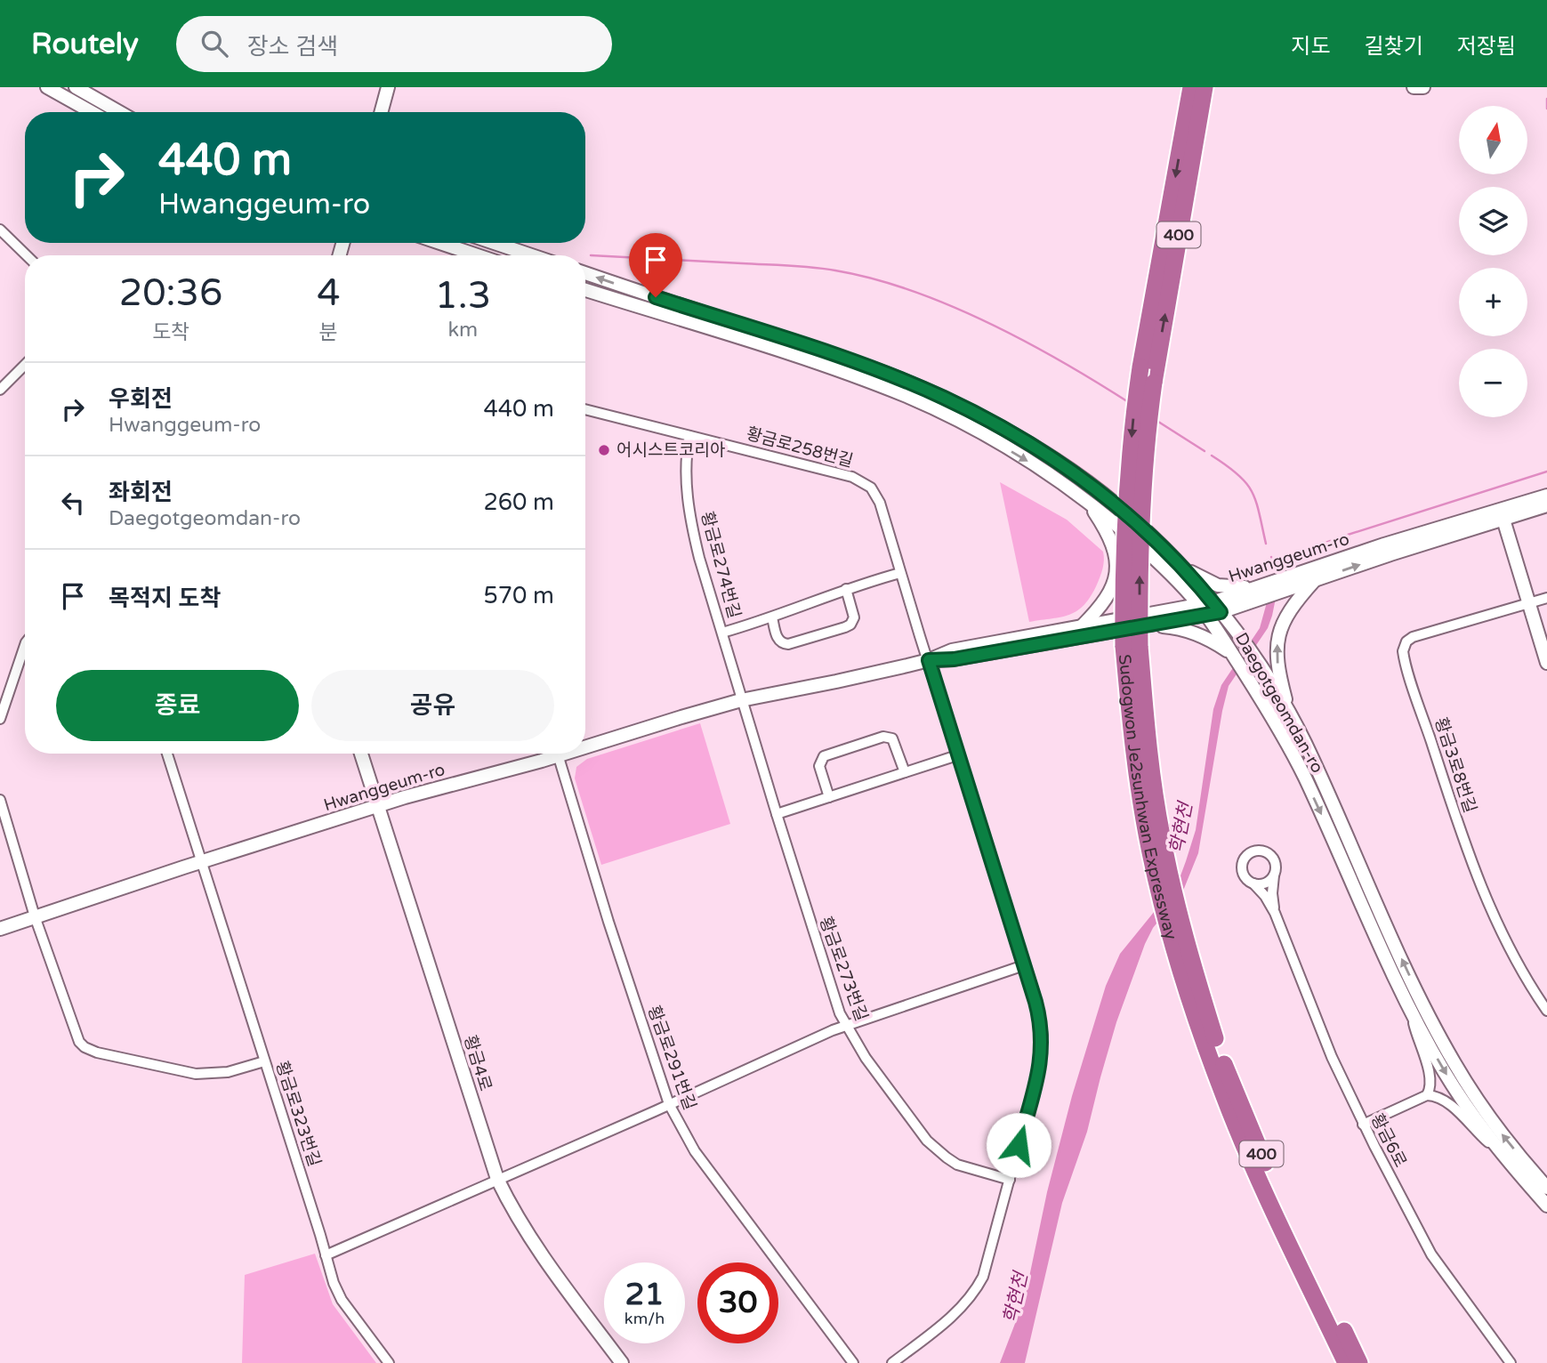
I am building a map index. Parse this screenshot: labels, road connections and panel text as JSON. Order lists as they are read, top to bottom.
{
  "streets": {
    "highway": ["400", "Sudogwon Je2sunhwan Expressway"],
    "street": [
      "황금로258번길",
      "Hwanggeum-ro",
      "황금로274번길",
      "Daegotgeomdan-ro",
      "황금3로8번길",
      "황금로273번길",
      "황금로291번길",
      "황금4로",
      "황금로323번길",
      "황금6로"
    ]
  },
  "crossings": [
    ["황금로258번길", "Hwanggeum-ro"],
    ["황금로258번길", "황금로274번길"],
    ["황금로258번길", "황금로273번길"],
    ["Hwanggeum-ro", "황금로274번길"],
    ["Hwanggeum-ro", "Daegotgeomdan-ro"],
    ["Hwanggeum-ro", "황금로273번길"],
    ["Hwanggeum-ro", "황금4로"],
    ["Hwanggeum-ro", "황금로323번길"],
    ["황금로274번길", "황금로273번길"]
  ],
  "water": ["학현천"],
  "places": ["어시스트코리아"],
  "north": "top",
  "page": {
    "header": "Routely",
    "search": "장소 검색",
    "nav": ["지도", "길찾기", "저장됨"],
    "map_buttons": ["+", "−"],
    "turn": ["440 m", "Hwanggeum-ro"],
    "eta": [
      "20:36",
      "도착",
      "4",
      "분",
      "1.3",
      "km"
    ],
    "list": [
      {
        "name": "우회전",
        "note": "Hwanggeum-ro",
        "value": "440 m"
      },
      {
        "name": "좌회전",
        "note": "Daegotgeomdan-ro",
        "value": "260 m"
      },
      {
        "name": "목적지 도착",
        "value": "570 m"
      }
    ],
    "buttons": ["종료", "공유"],
    "speed": "21 km/h",
    "limit": "30"
  }
}
